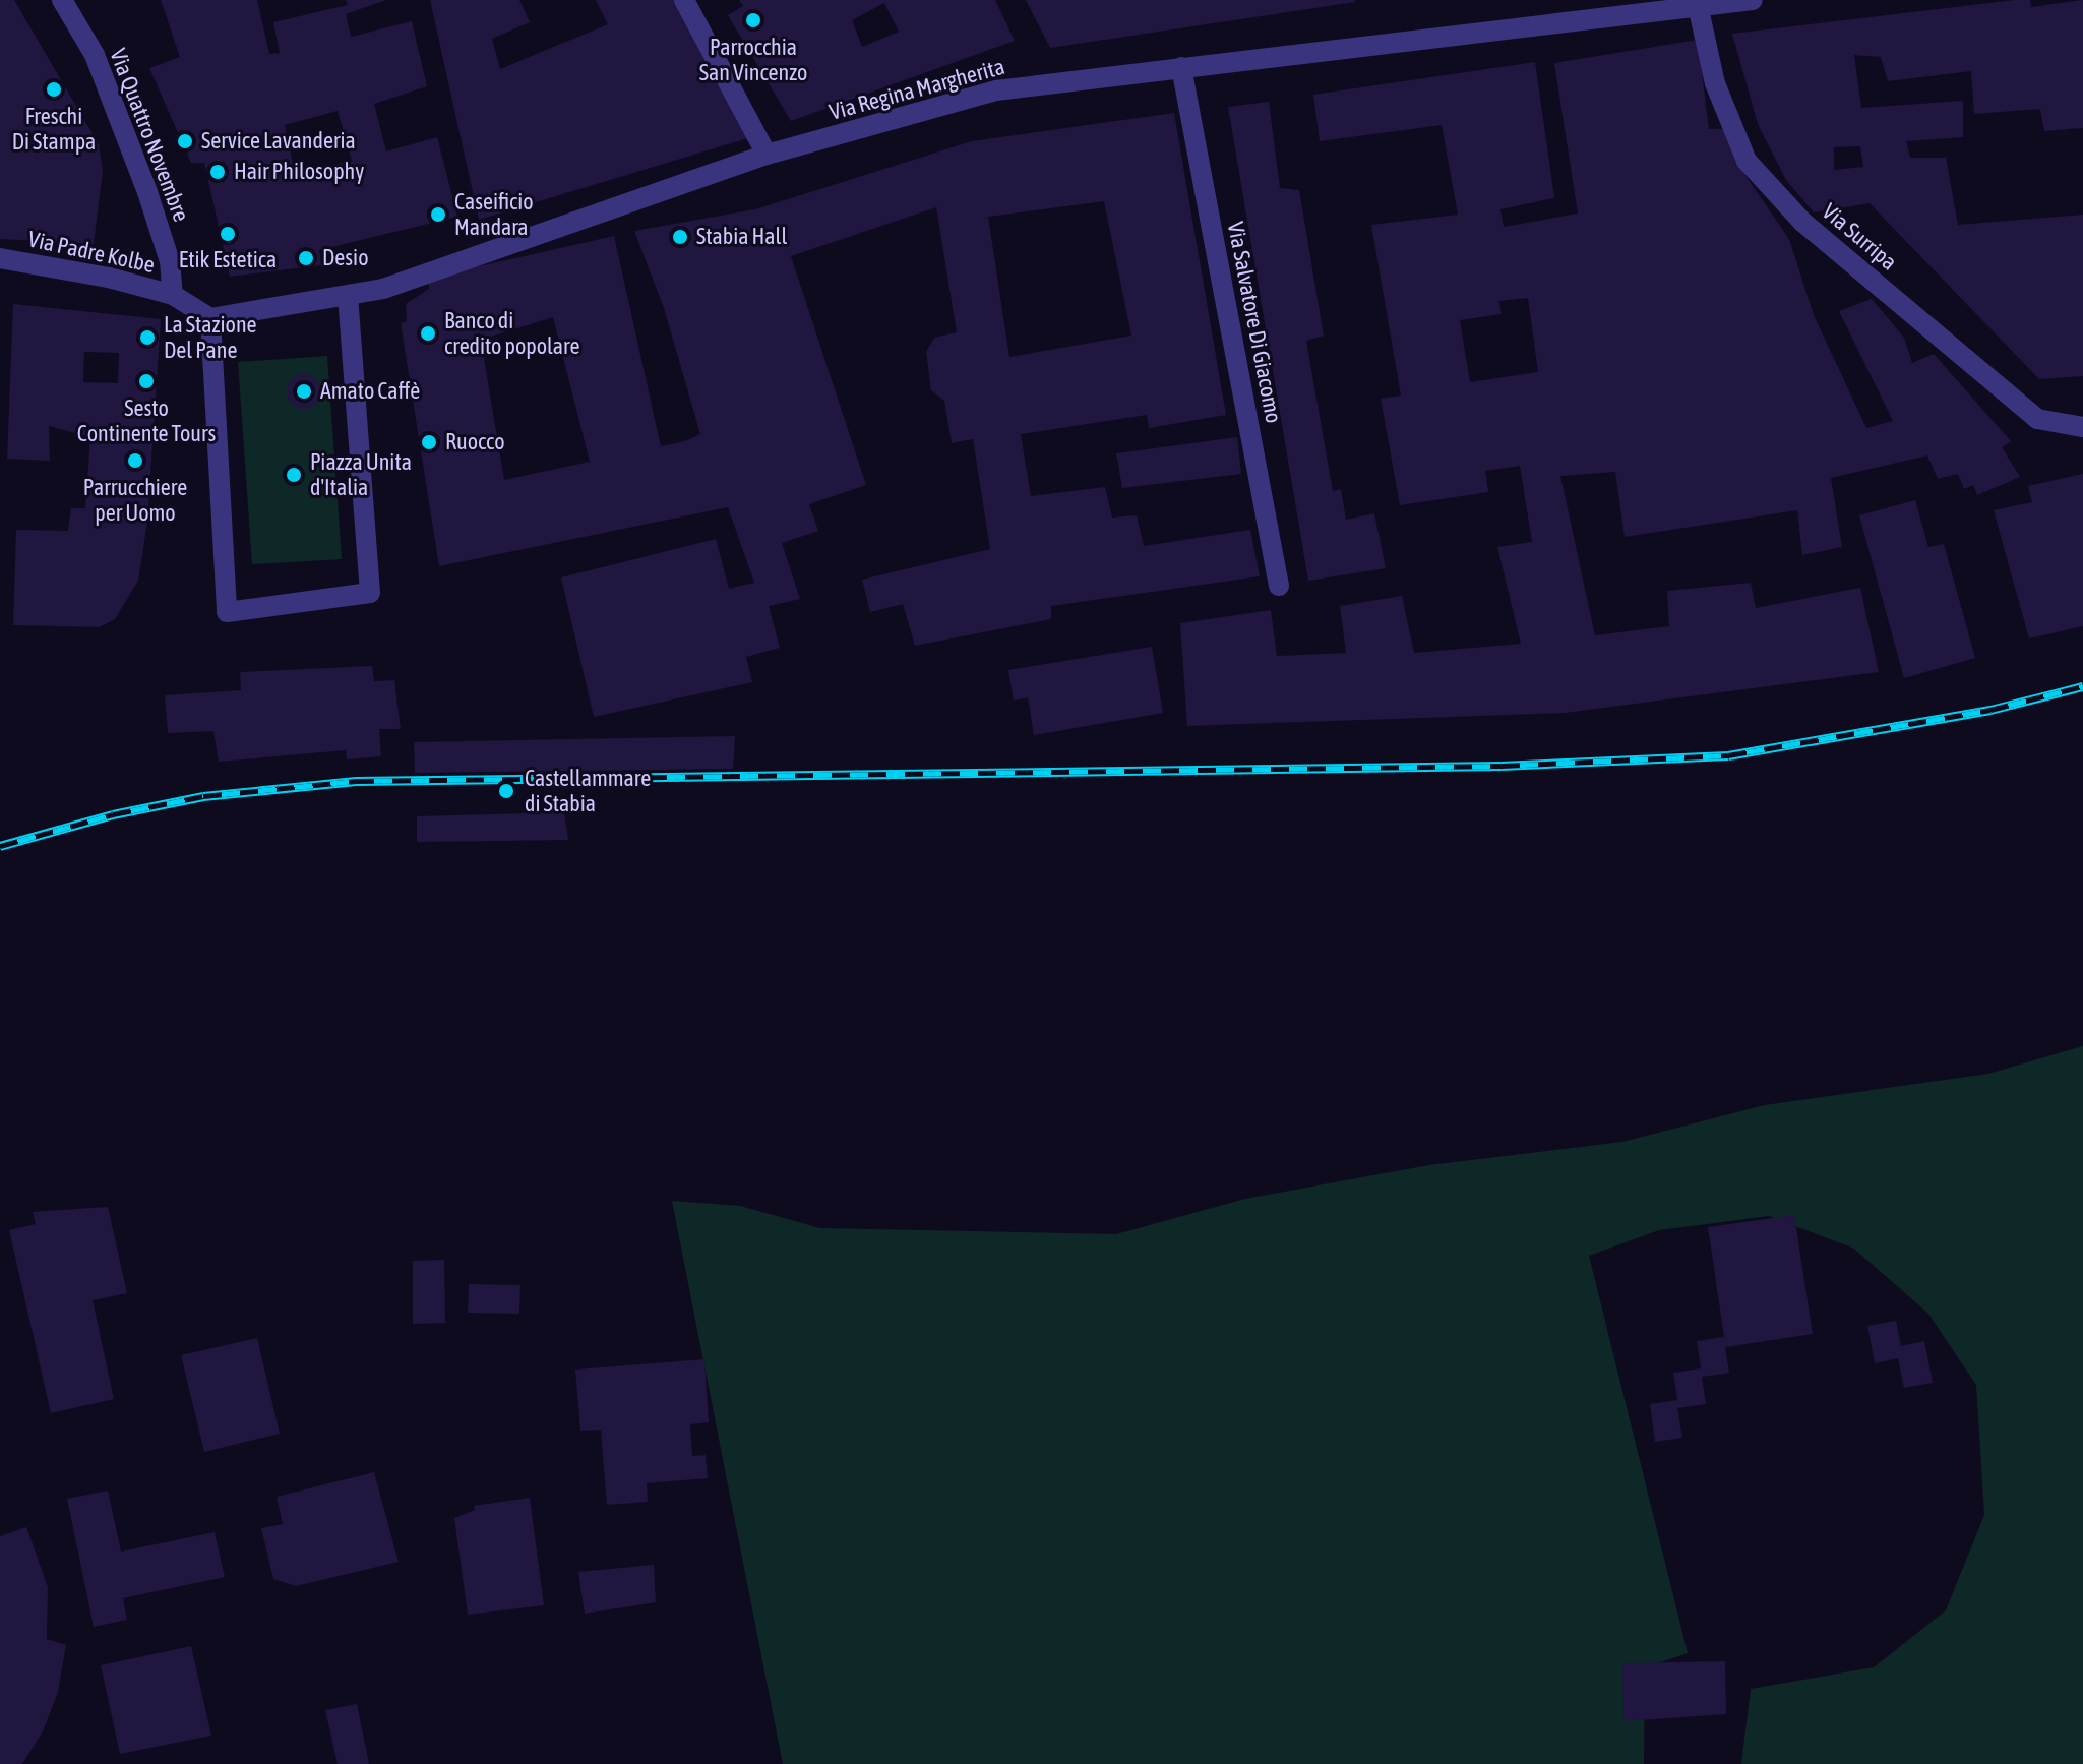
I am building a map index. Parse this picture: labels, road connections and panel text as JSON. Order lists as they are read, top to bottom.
{
  "streets": {
    "street": [
      "Via Regina Margherita",
      "Via Quattro Novembre",
      "Via Surripa",
      "Via Padre Kolbe",
      "Via Salvatore Di Giacomo"
    ]
  },
  "crossings": [
    ["Via Regina Margherita", "Via Surripa"],
    ["Via Regina Margherita", "Via Salvatore Di Giacomo"],
    ["Via Quattro Novembre", "Via Padre Kolbe"]
  ],
  "places": [
    "Parrocchia San Vincenzo",
    "Freschi Di Stampa",
    "Service Lavanderia",
    "Hair Philosophy",
    "Caseificio Mandara",
    "Etik Estetica",
    "Stabia Hall",
    "Desio",
    "Banco di credito popolare",
    "La Stazione Del Pane",
    "Sesto Continente Tours",
    "Amato Caffè",
    "Ruocco",
    "Parrucchiere per Uomo",
    "Piazza Unita d'Italia",
    "Castellammare di Stabia"
  ]
}
